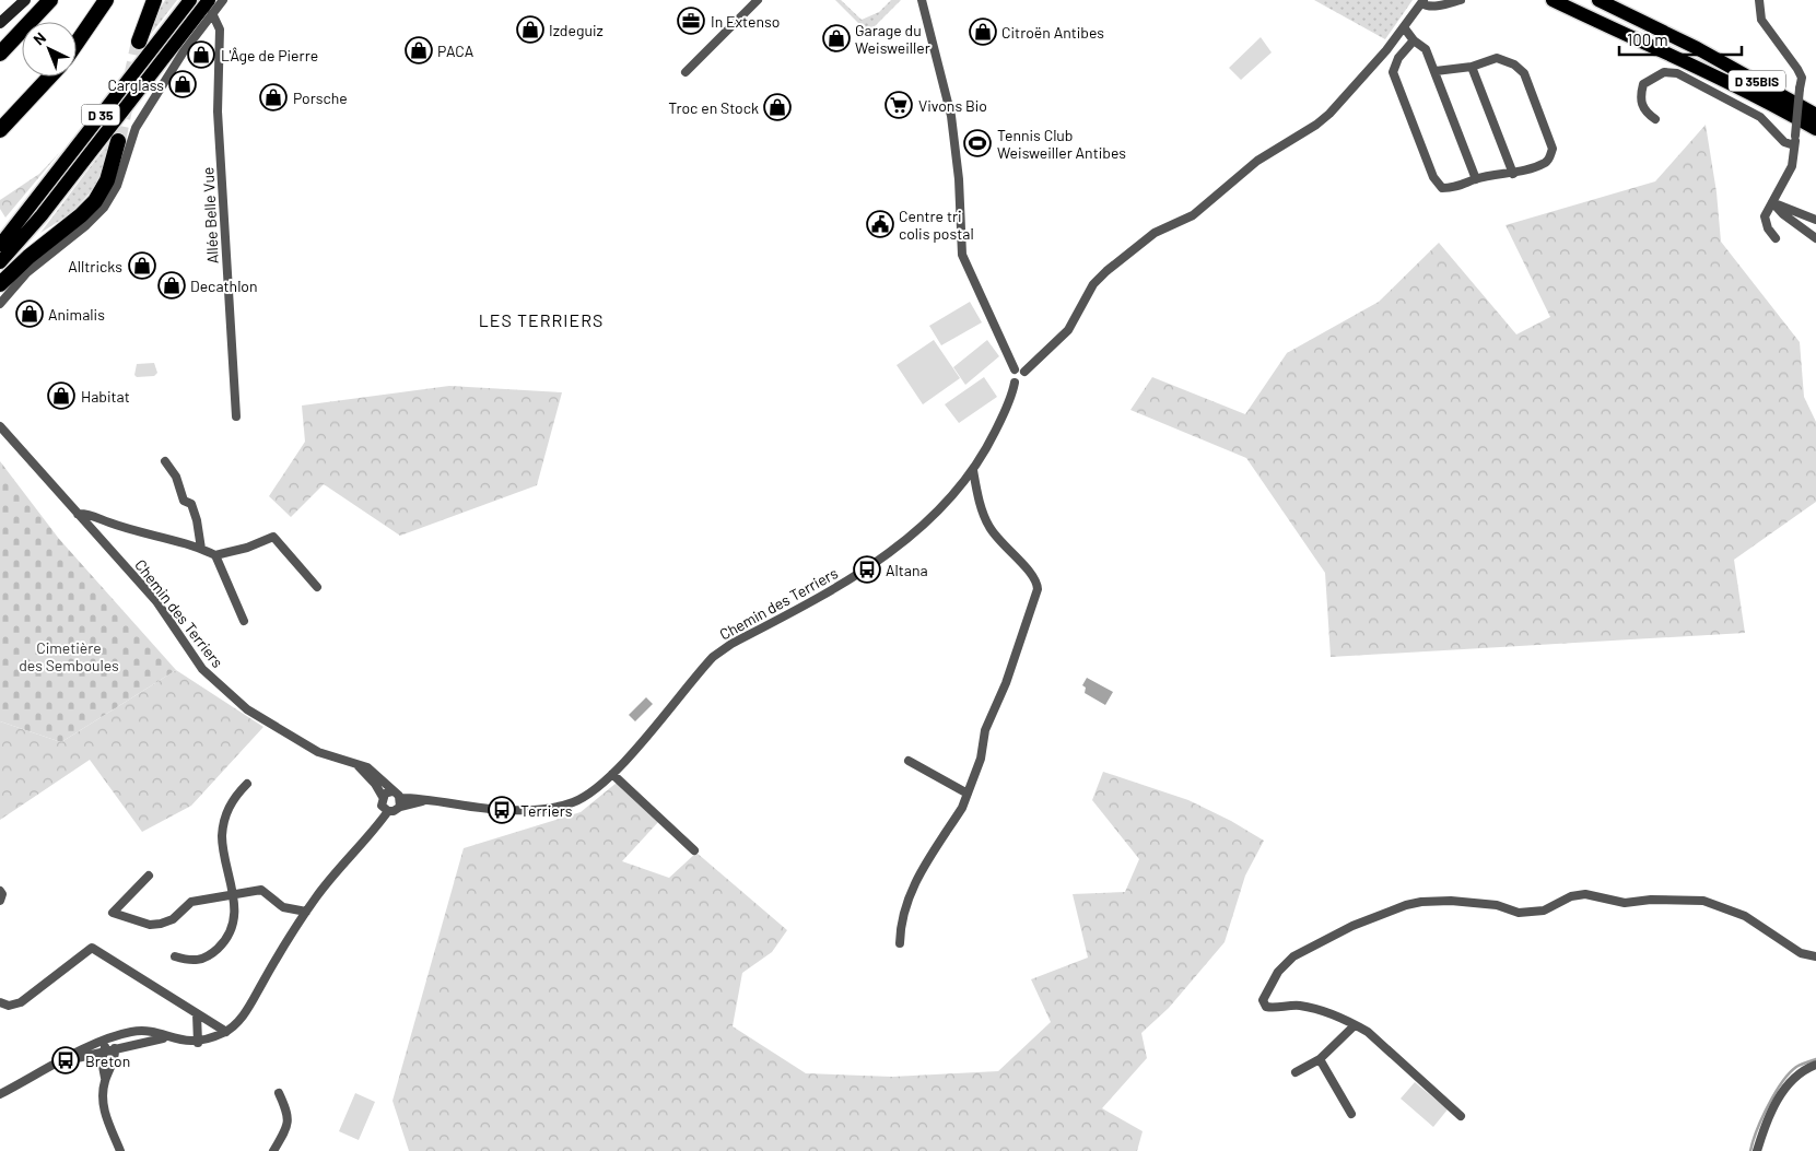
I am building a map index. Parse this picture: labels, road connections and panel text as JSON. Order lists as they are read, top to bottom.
{
  "streets": {
    "main road": ["D 35BIS", "D 35"],
    "street": ["Allée Belle Vue", "Chemin des Terriers"]
  },
  "crossings": [
    ["D 35", "Allée Belle Vue"]
  ],
  "districts": ["LES TERRIERS"],
  "parks": ["Cimetière des Semboules"],
  "places": {
    "office": ["In Extenso"],
    "shop": [
      "Izdeguiz",
      "Citroën Antibes",
      "Garage du Weisweiller",
      "PACA",
      "L'Âge de Pierre",
      "Carglass",
      "Porsche",
      "Troc en Stock",
      "Alltricks",
      "Decathlon",
      "Animalis",
      "Habitat"
    ],
    "supermarket": ["Vivons Bio"],
    "sports": ["Tennis Club Weisweiller Antibes"],
    "public building": ["Centre tri colis postal"],
    "bus stop": ["Altana", "Terriers", "Breton"]
  },
  "scale_bar": "100 m",
  "north": "top left"
}
